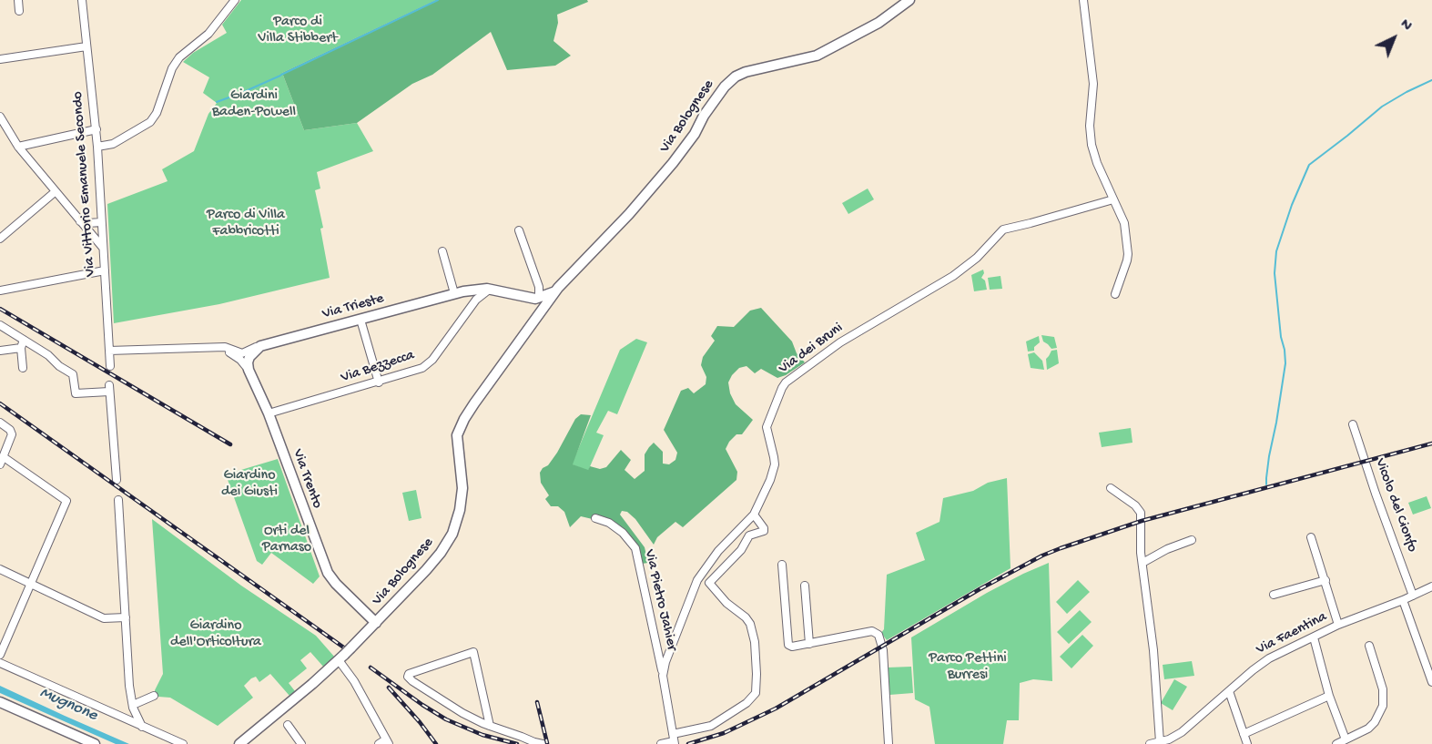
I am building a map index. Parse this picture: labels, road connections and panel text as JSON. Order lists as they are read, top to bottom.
{
  "streets": {
    "main road": ["Via Bolognese", "Via Trieste", "Via Trento"],
    "street": [
      "Via Vittorio Emanuele Secondo",
      "Via dei Bruni",
      "Via Bezzecca",
      "Vicolo del Cionfo",
      "Via Pietro Jahier",
      "Via Faentina"
    ]
  },
  "crossings": [
    ["Via Bolognese", "Via Trieste"],
    ["Via Bolognese", "Via Trento"],
    ["Via Vittorio Emanuele Secondo", "Via Trieste"],
    ["Via Trieste", "Via Bezzecca"],
    ["Via dei Bruni", "Via Pietro Jahier"],
    ["Via Bezzecca", "Via Trento"],
    ["Vicolo del Cionfo", "Via Faentina"]
  ],
  "water": ["Mugnone"],
  "parks": [
    "Parco di Villa Stibbert",
    "Giardini Baden-Powell",
    "Parco di Villa Fabbricotti",
    "Giardino dei Giusti",
    "Orti del Parnaso",
    "Giardino dell'Orticoltura",
    "Parco Pettini Burresi"
  ],
  "north": "top right"
}
